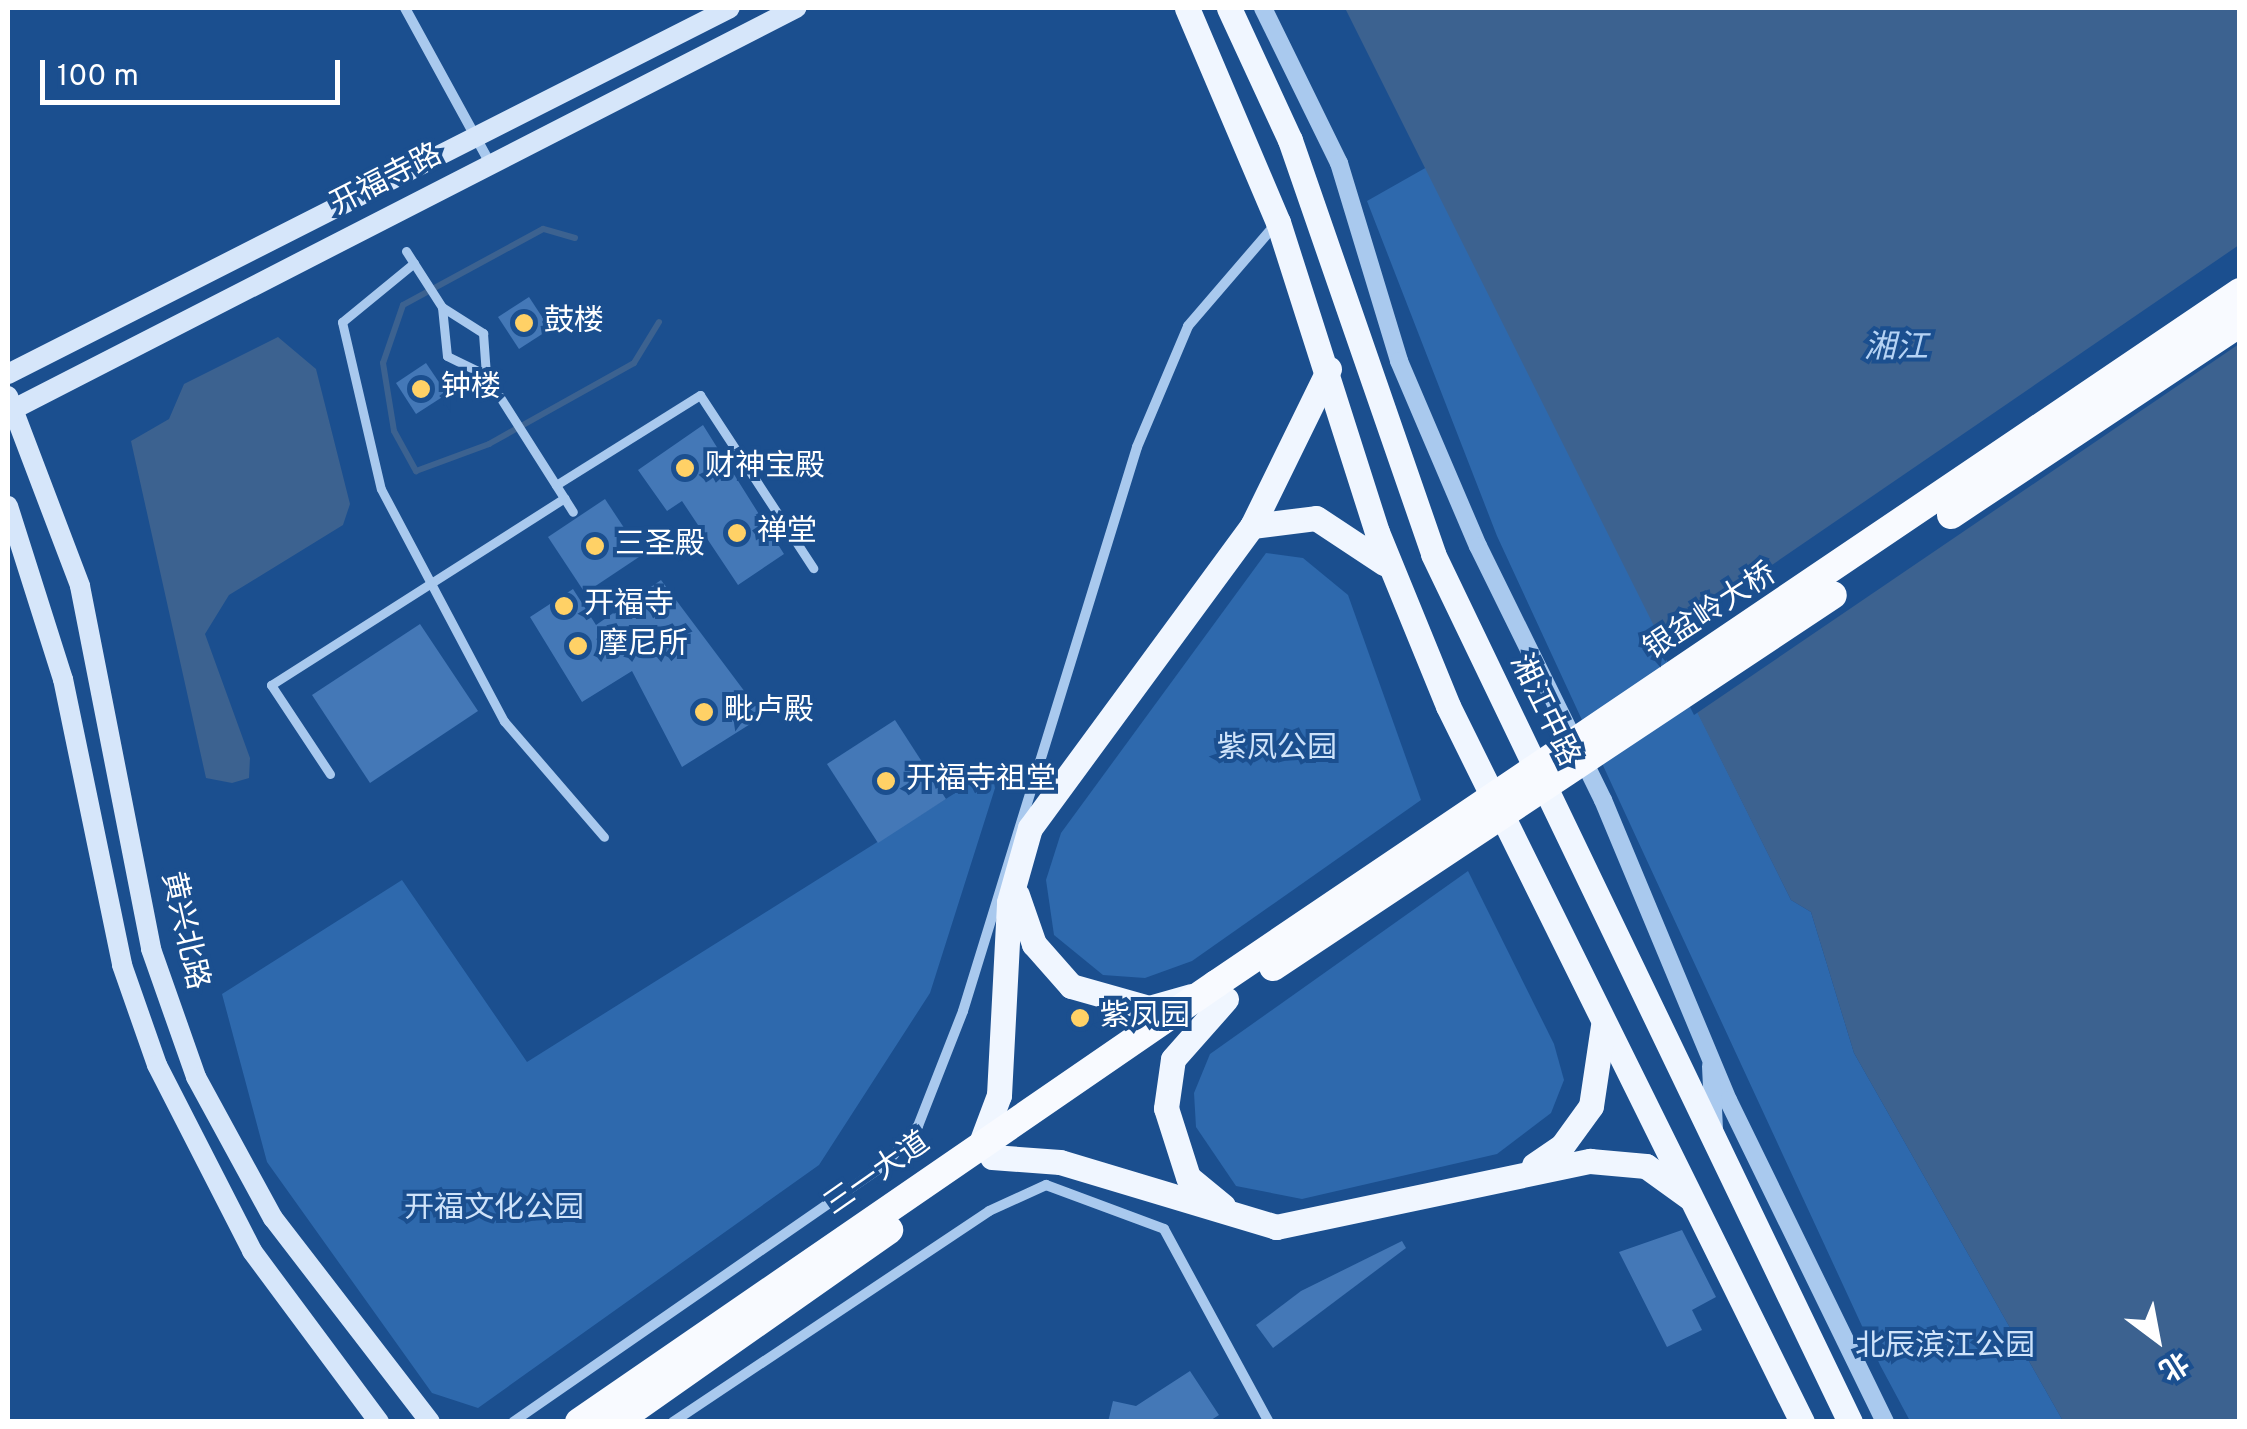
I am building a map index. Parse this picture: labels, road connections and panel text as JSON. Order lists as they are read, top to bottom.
{
  "streets": {
    "highway": ["银盆岭大桥", "三一大道"],
    "main road": ["开福寺路", "湘江中路", "黄兴北路"]
  },
  "crossings": [
    ["开福寺路", "黄兴北路"],
    ["银盆岭大桥", "三一大道"]
  ],
  "water": ["湘江"],
  "parks": ["紫凤公园", "开福文化公园", "北辰滨江公园"],
  "places": [
    "鼓楼",
    "钟楼",
    "财神宝殿",
    "禅堂",
    "三圣殿",
    "开福寺",
    "摩尼所",
    "毗卢殿",
    "开福寺祖堂",
    "紫凤园"
  ],
  "scale_bar": "100 m",
  "north": "bottom right"
}
